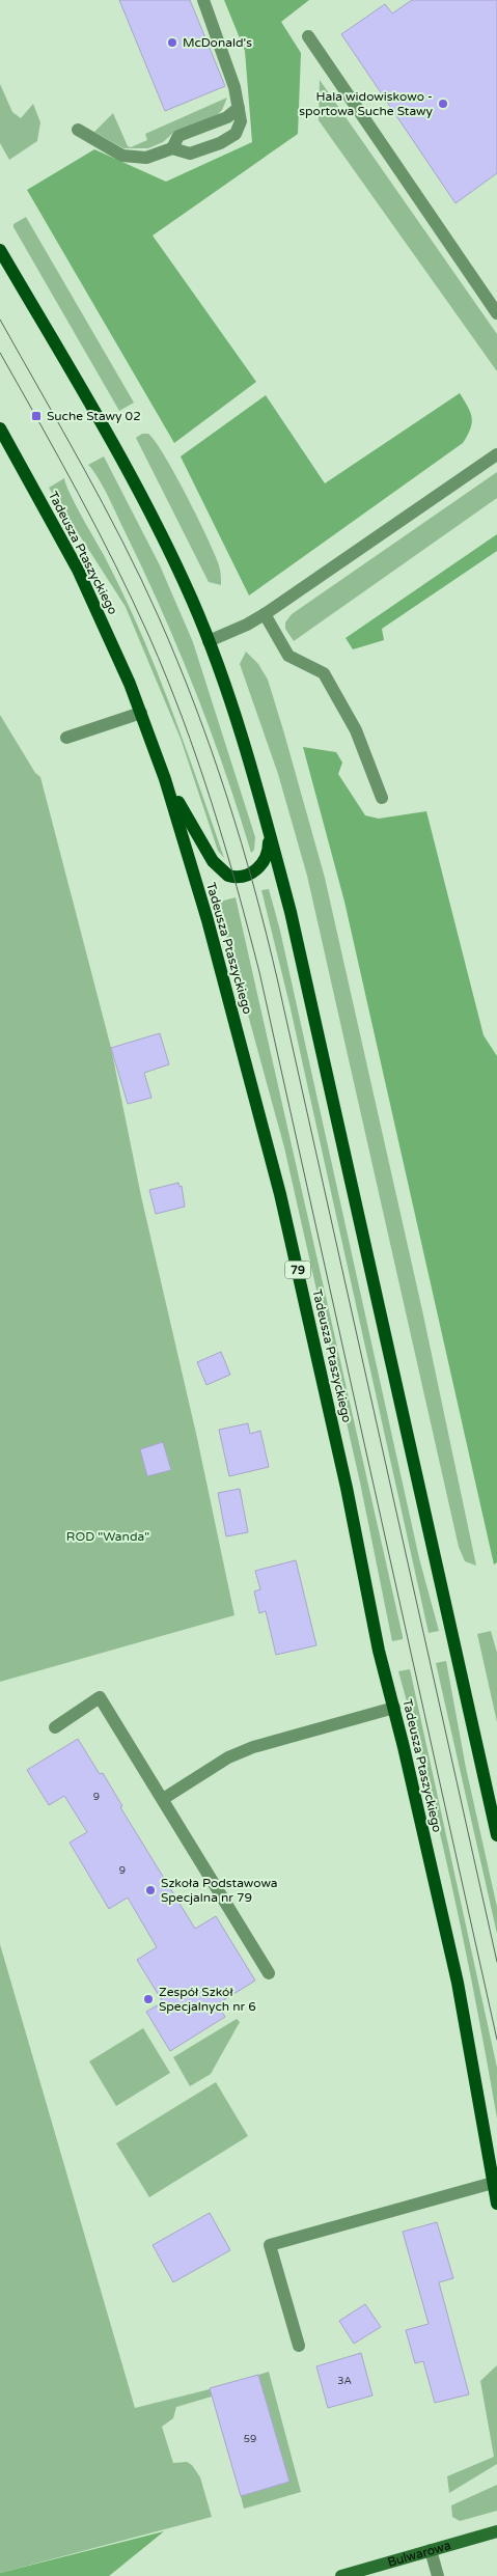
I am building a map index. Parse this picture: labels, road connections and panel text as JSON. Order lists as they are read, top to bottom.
{
  "streets": {
    "main road": ["Tadeusza Ptaszyckiego", "79"],
    "street": ["Bulwarowa"]
  },
  "parks": ["ROD \"Wanda\""],
  "places": {
    "other": [
      "McDonald's",
      "Hala widowiskowo - sportowa Suche Stawy",
      "Szkoła Podstawowa Specjalna nr 79",
      "Zespół Szkół Specjalnych nr 6"
    ],
    "transit": ["Suche Stawy 02"]
  },
  "house_numbers": [
    "9",
    "9",
    "3A",
    "59"
  ]
}
